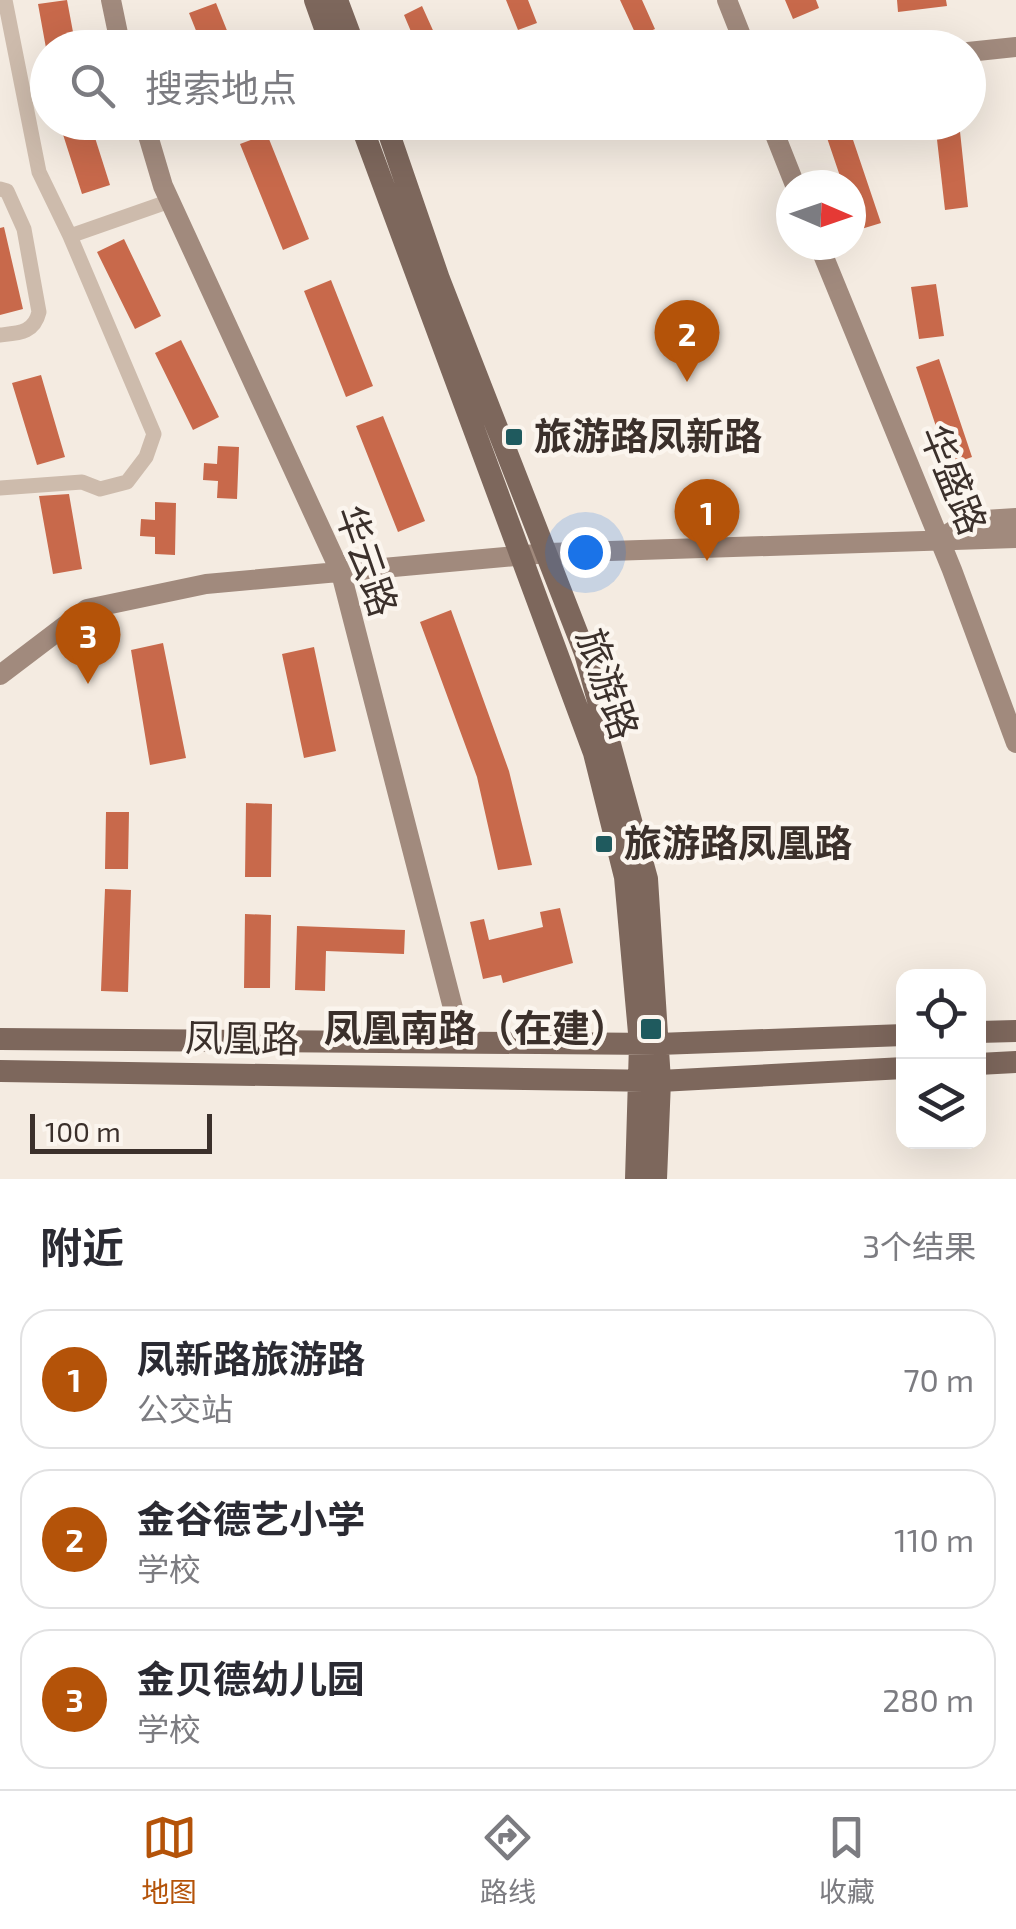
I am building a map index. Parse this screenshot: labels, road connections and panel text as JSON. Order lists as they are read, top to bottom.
{
  "streets": {
    "main road": ["旅游路", "凤凰路"],
    "street": ["华盛路", "华云路"]
  },
  "crossings": [
    ["华云路", "凤凰路"],
    ["旅游路", "凤凰路"]
  ],
  "places": {
    "transit": ["旅游路凤新路", "旅游路凤凰路", "凤凰南路（在建）"]
  },
  "scale_bar": "100 m",
  "north": "right",
  "page": {
    "search": "搜索地点",
    "pins": ["2", "1", "3"],
    "scale": "100 m",
    "heading": ["附近", "3个结果"],
    "list": [
      {
        "mark": "1",
        "name": "凤新路旅游路",
        "note": "公交站",
        "value": "70 m"
      },
      {
        "mark": "2",
        "name": "金谷德艺小学",
        "note": "学校",
        "value": "110 m"
      },
      {
        "mark": "3",
        "name": "金贝德幼儿园",
        "note": "学校",
        "value": "280 m"
      }
    ],
    "nav": ["地图", "路线", "收藏"]
  }
}
